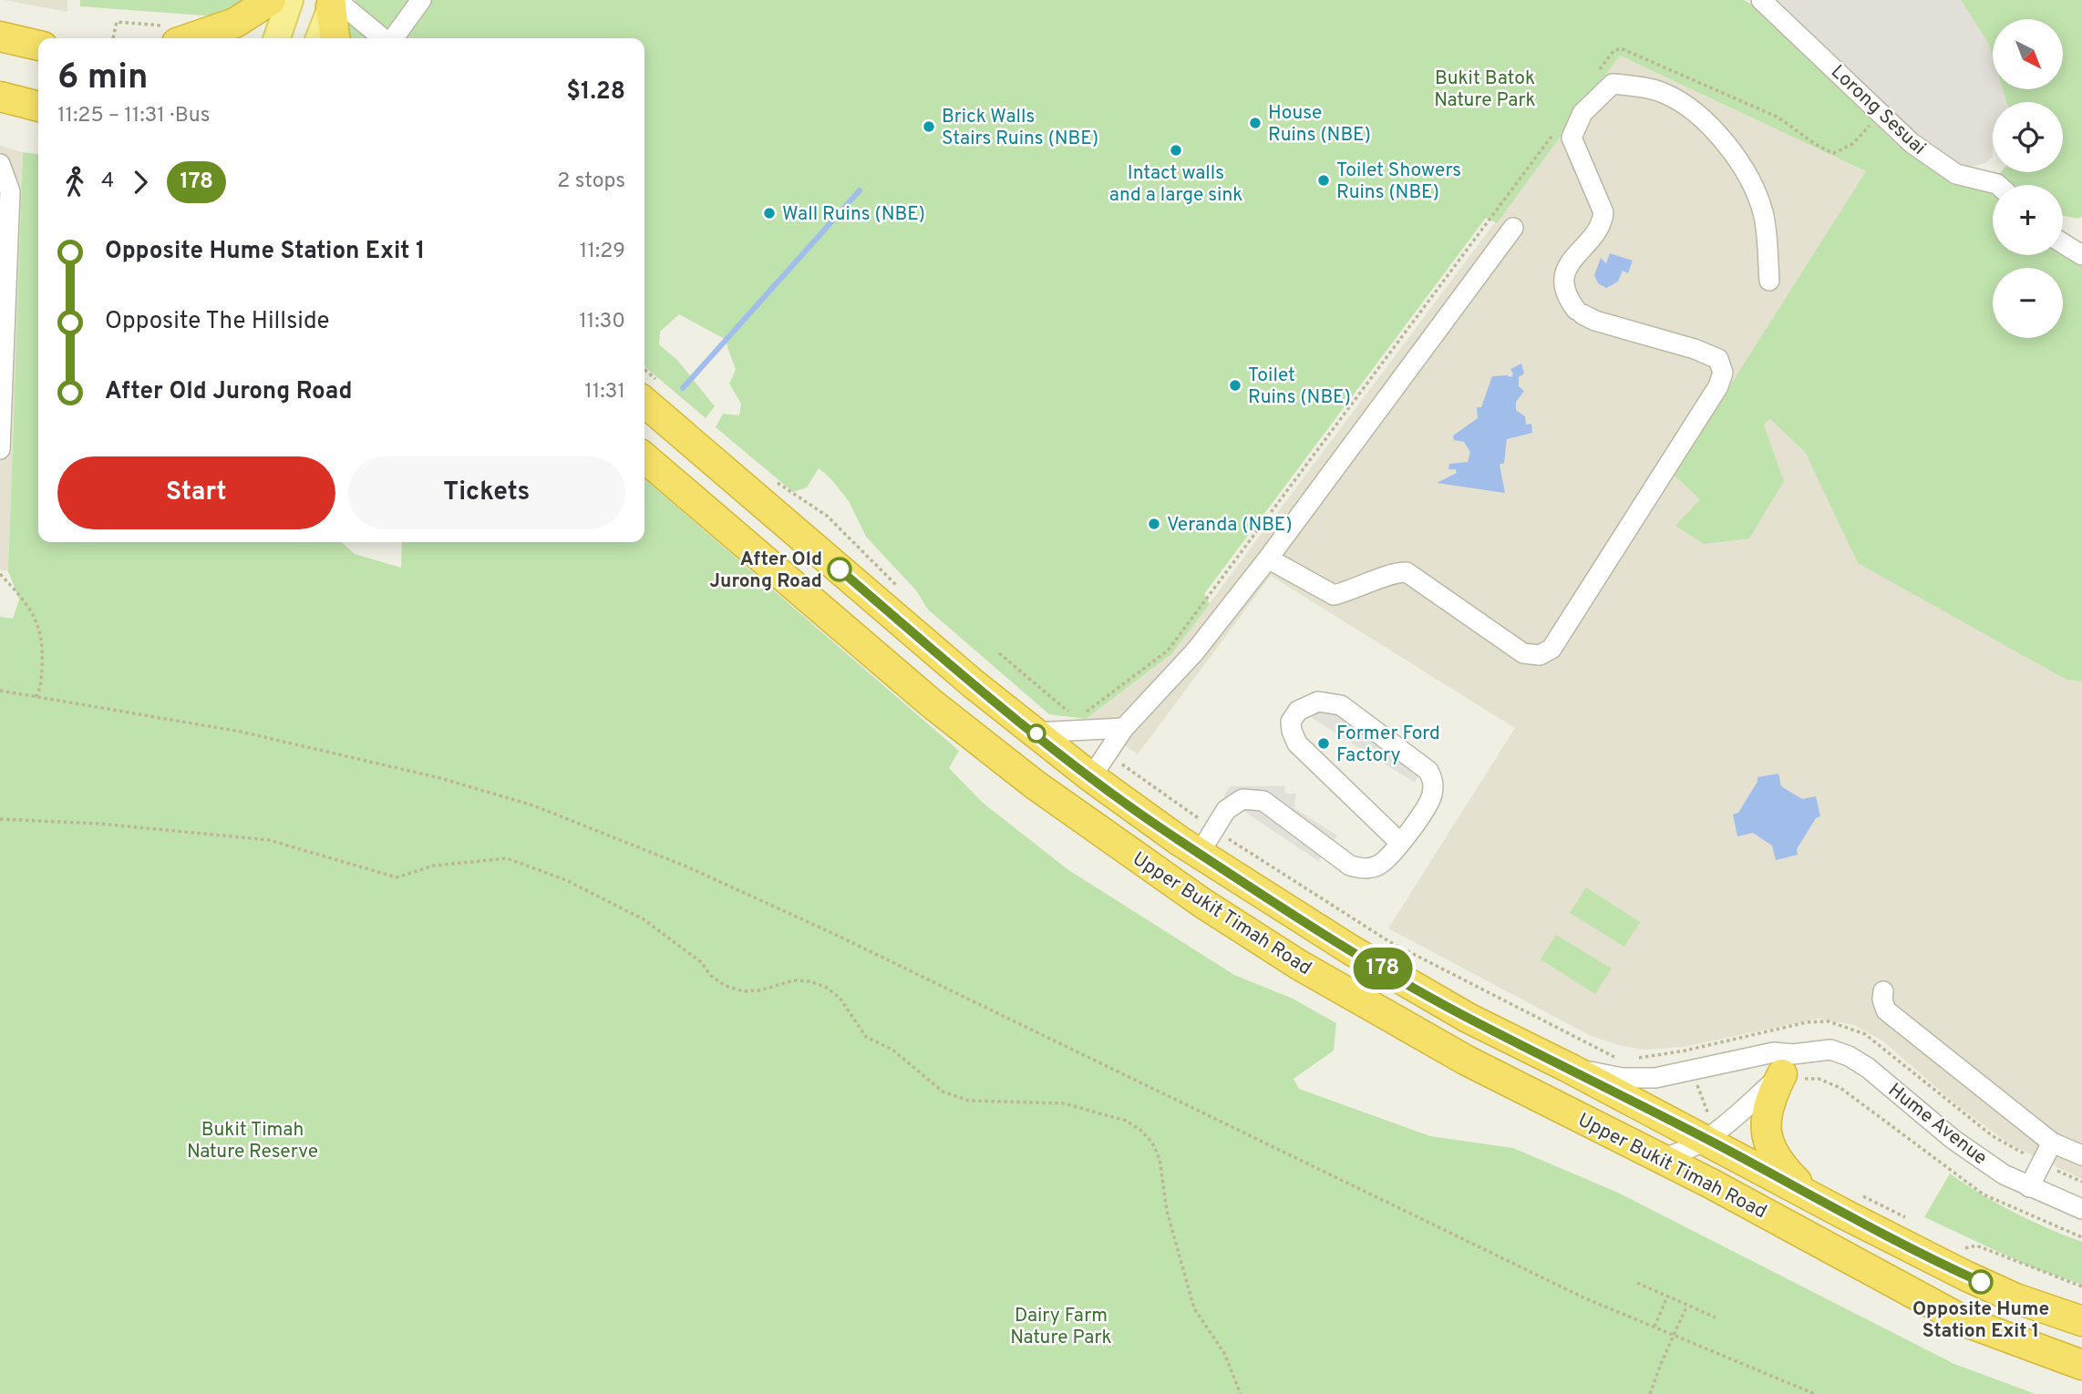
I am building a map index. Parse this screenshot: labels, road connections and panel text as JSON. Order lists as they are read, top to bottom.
{
  "streets": {
    "highway": ["Upper Bukit Timah Road"],
    "street": ["Lorong Sesuai", "Hume Avenue"]
  },
  "crossings": [
    ["Upper Bukit Timah Road", "Hume Avenue"]
  ],
  "parks": ["Bukit Batok Nature Park", "Bukit Timah Nature Reserve", "Dairy Farm Nature Park"],
  "places": [
    "House Ruins (NBE)",
    "Brick Walls Stairs Ruins (NBE)",
    "Intact walls and a large sink",
    "Toilet Showers Ruins (NBE)",
    "Wall Ruins (NBE)",
    "Toilet Ruins (NBE)",
    "Veranda (NBE)",
    "After Old Jurong Road",
    "Former Ford Factory",
    "Opposite Hume Station Exit 1"
  ],
  "lines": ["bus line 178"],
  "north": "bottom right",
  "page": {
    "on_map": "178",
    "map_buttons": ["+", "−"],
    "heading": ["6 min", "11:25 – 11:31 · Bus", "$1.28"],
    "legs": ["4", "178", "2 stops"],
    "list": [
      {
        "name": "Opposite Hume Station Exit 1",
        "value": "11:29"
      },
      {
        "name": "Opposite The Hillside",
        "value": "11:30"
      },
      {
        "name": "After Old Jurong Road",
        "value": "11:31"
      }
    ],
    "buttons": ["Start", "Tickets"]
  }
}
